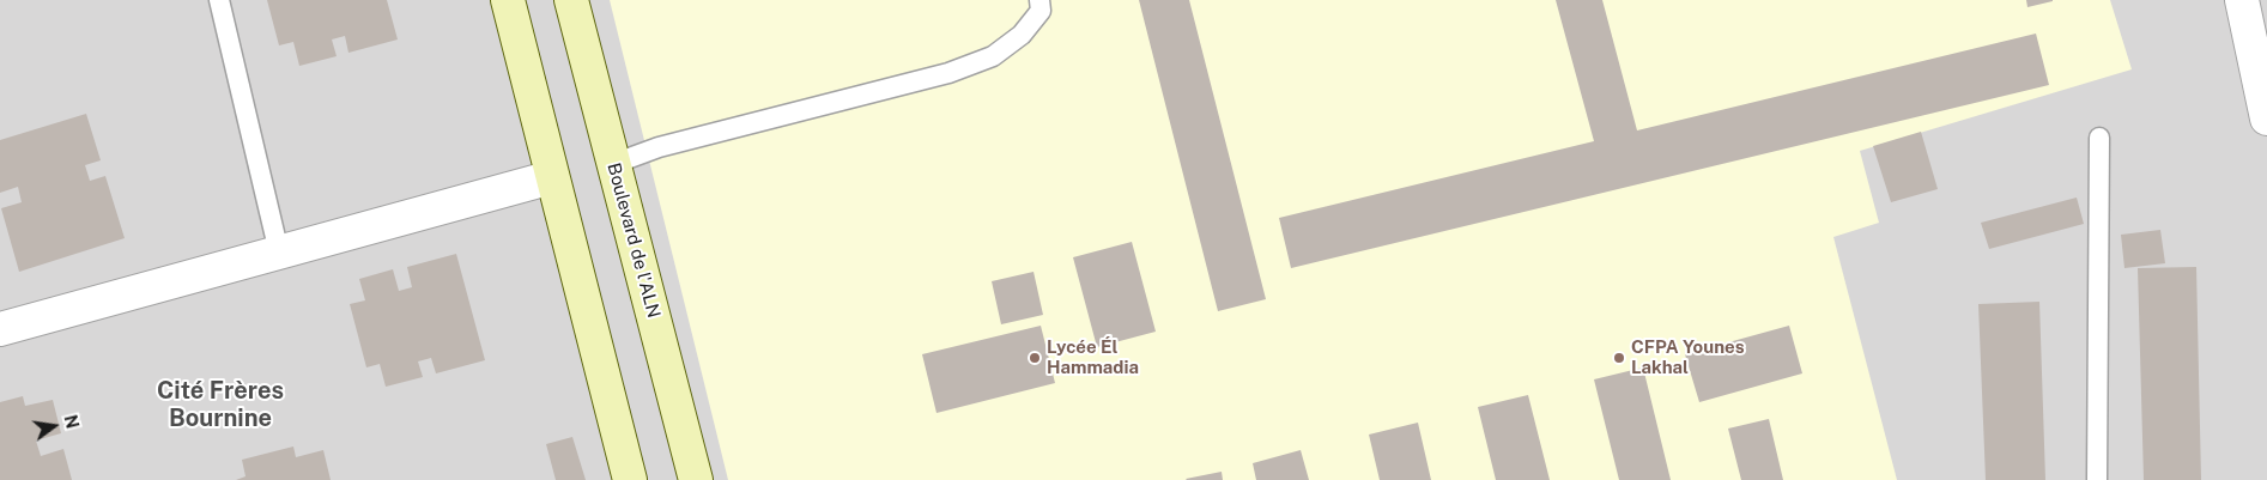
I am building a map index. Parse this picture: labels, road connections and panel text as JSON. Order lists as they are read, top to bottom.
{
  "streets": {
    "main road": ["Boulevard de l'ALN"]
  },
  "districts": ["Cité Frères Bournine"],
  "places": ["Lycée Él Hammadia", "CFPA Younes Lakhal"],
  "north": "right"
}
